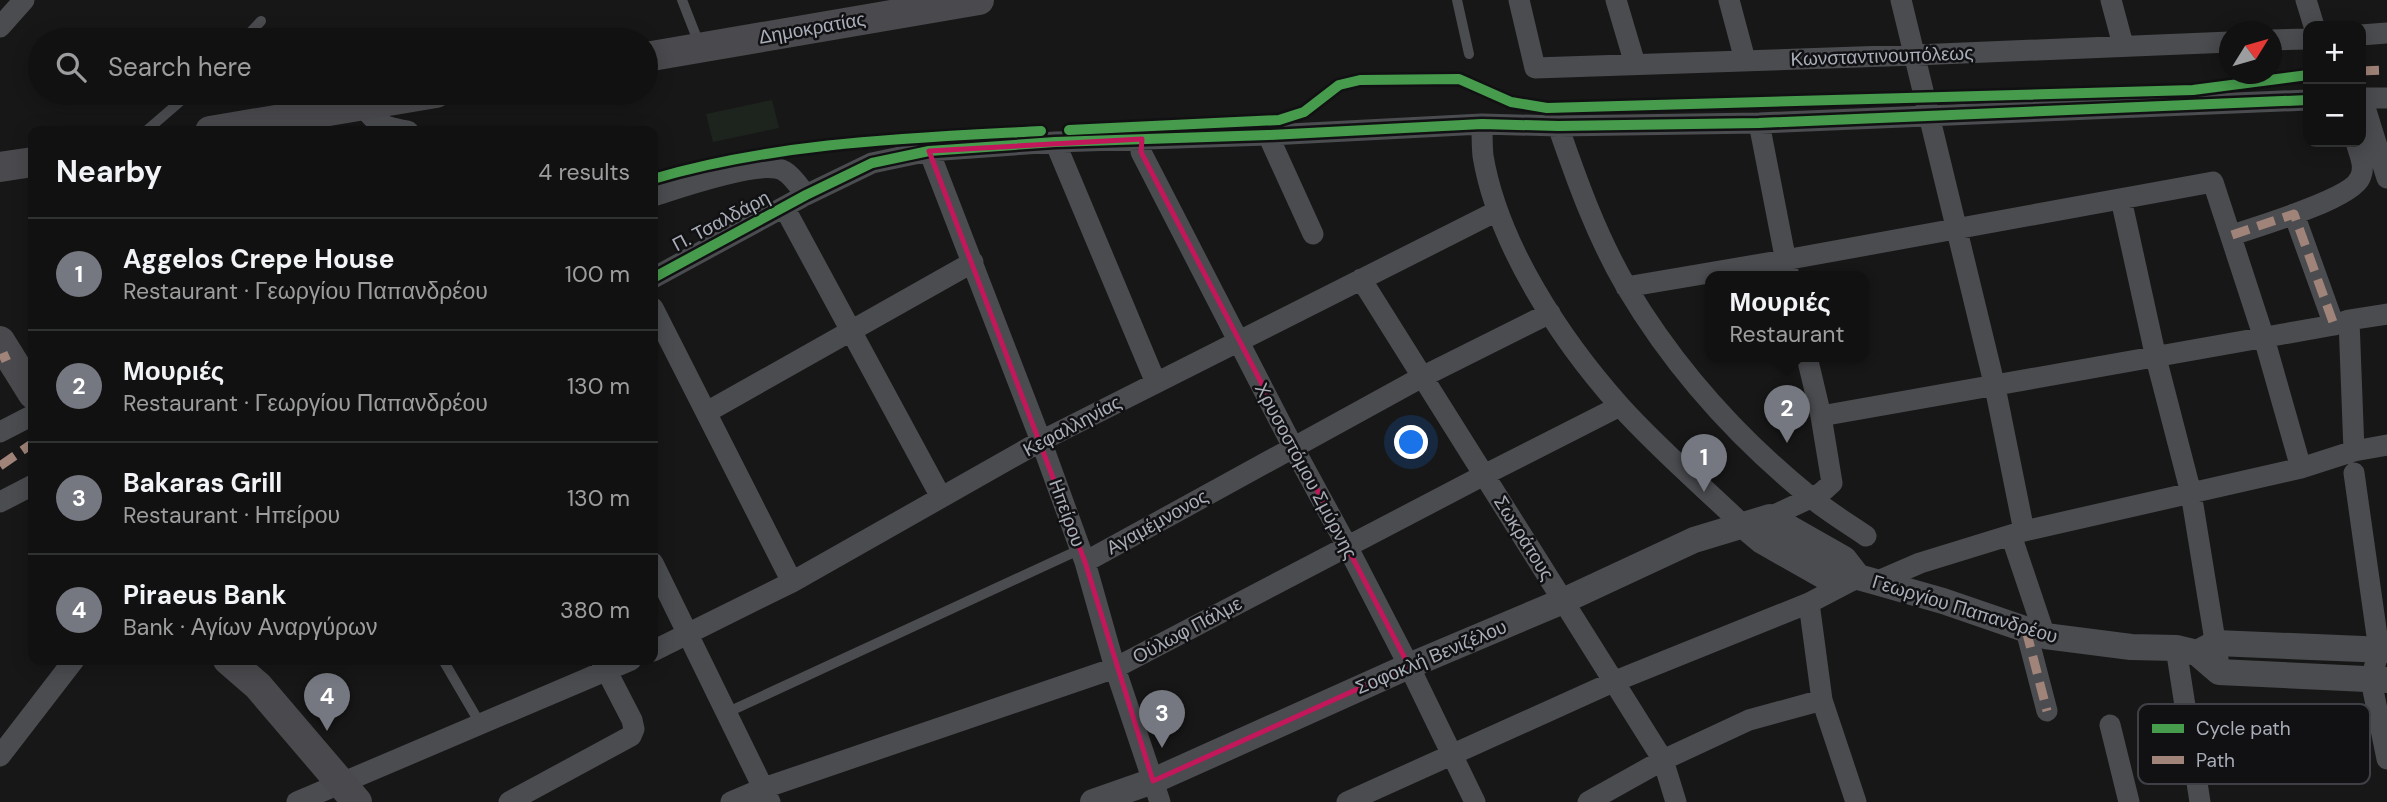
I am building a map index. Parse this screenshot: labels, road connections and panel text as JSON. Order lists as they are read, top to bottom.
{
  "streets": {
    "main road": ["Δημοκρατίας"],
    "street": [
      "Κωνσταντινουπόλεως",
      "Π. Τσαλδάρη",
      "Κεφαλληνίας",
      "Χρυσοστόμου Σμύρνης",
      "Ηπείρου",
      "Αγαμέμνονος",
      "Σωκράτους",
      "Γεωργίου Παπανδρέου",
      "Ούλωφ Πάλμε",
      "Σοφοκλή Βενιζέλου"
    ]
  },
  "crossings": [
    ["Κεφαλληνίας", "Χρυσοστόμου Σμύρνης"],
    ["Κεφαλληνίας", "Ηπείρου"],
    ["Κεφαλληνίας", "Σωκράτους"],
    ["Κεφαλληνίας", "Γεωργίου Παπανδρέου"],
    ["Χρυσοστόμου Σμύρνης", "Αγαμέμνονος"],
    ["Χρυσοστόμου Σμύρνης", "Ούλωφ Πάλμε"],
    ["Χρυσοστόμου Σμύρνης", "Σοφοκλή Βενιζέλου"],
    ["Ηπείρου", "Αγαμέμνονος"],
    ["Ηπείρου", "Ούλωφ Πάλμε"],
    ["Ηπείρου", "Σοφοκλή Βενιζέλου"],
    ["Αγαμέμνονος", "Σωκράτους"],
    ["Αγαμέμνονος", "Γεωργίου Παπανδρέου"],
    ["Σωκράτους", "Ούλωφ Πάλμε"],
    ["Σωκράτους", "Σοφοκλή Βενιζέλου"],
    ["Γεωργίου Παπανδρέου", "Ούλωφ Πάλμε"],
    ["Γεωργίου Παπανδρέου", "Σοφοκλή Βενιζέλου"]
  ],
  "legend": ["Cycle path", "Path"],
  "north": "top right",
  "page": {
    "map_buttons": ["+", "−"],
    "search": "Search here",
    "heading": ["Nearby", "4 results"],
    "list": [
      {
        "mark": "1",
        "name": "Aggelos Crepe House",
        "note": "Restaurant · Γεωργίου Παπανδρέου",
        "value": "100 m"
      },
      {
        "mark": "2",
        "name": "Μουριές",
        "note": "Restaurant · Γεωργίου Παπανδρέου",
        "value": "130 m"
      },
      {
        "mark": "3",
        "name": "Bakaras Grill",
        "note": "Restaurant · Ηπείρου",
        "value": "130 m"
      },
      {
        "mark": "4",
        "name": "Piraeus Bank",
        "note": "Bank · Αγίων Αναργύρων",
        "value": "380 m"
      }
    ],
    "popup": ["Μουριές", "Restaurant"],
    "pins": [
      "2",
      "1",
      "4",
      "3"
    ]
  }
}
